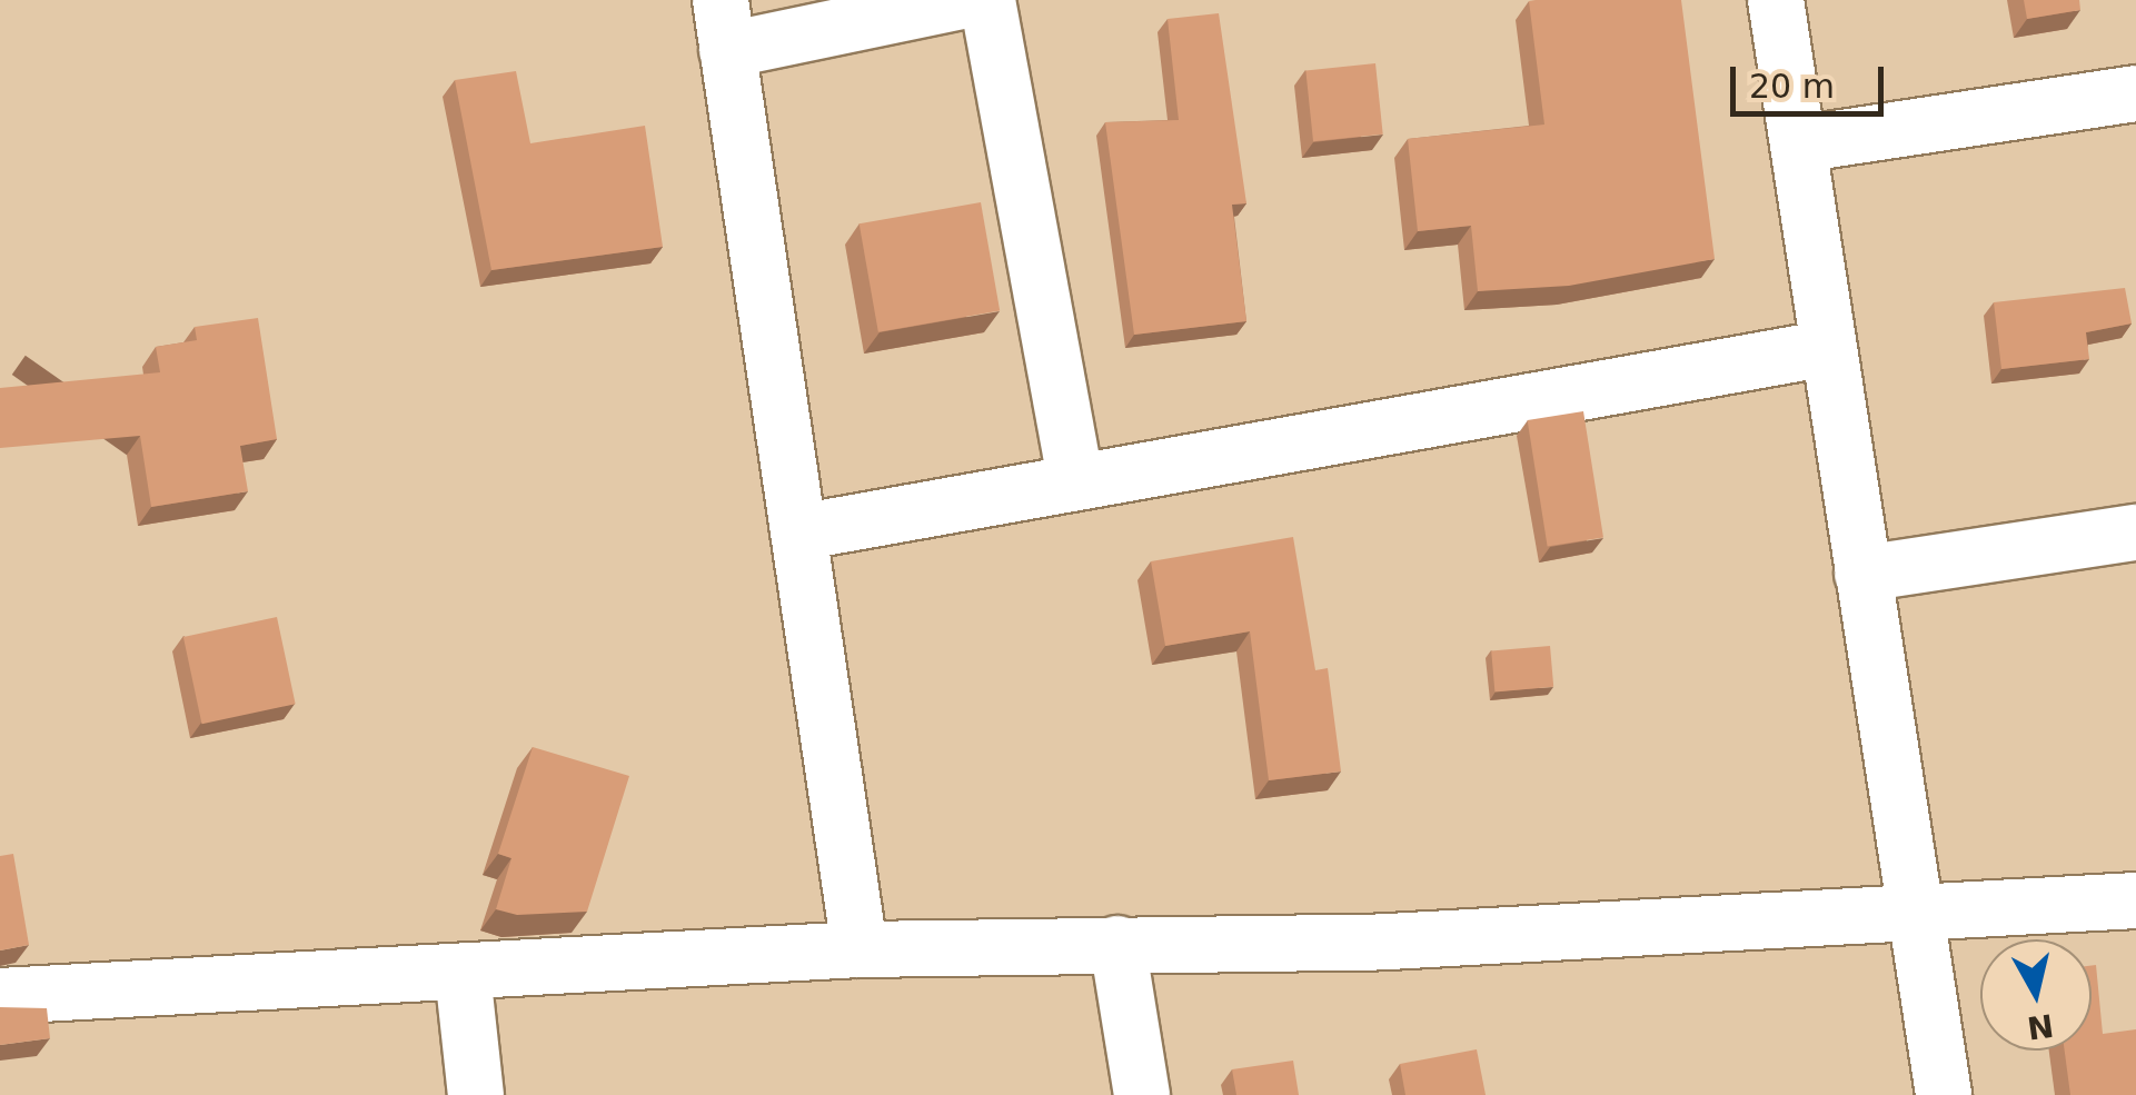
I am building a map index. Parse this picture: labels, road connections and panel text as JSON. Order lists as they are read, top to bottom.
{
  "scale_bar": "20 m",
  "north": "bottom"
}
